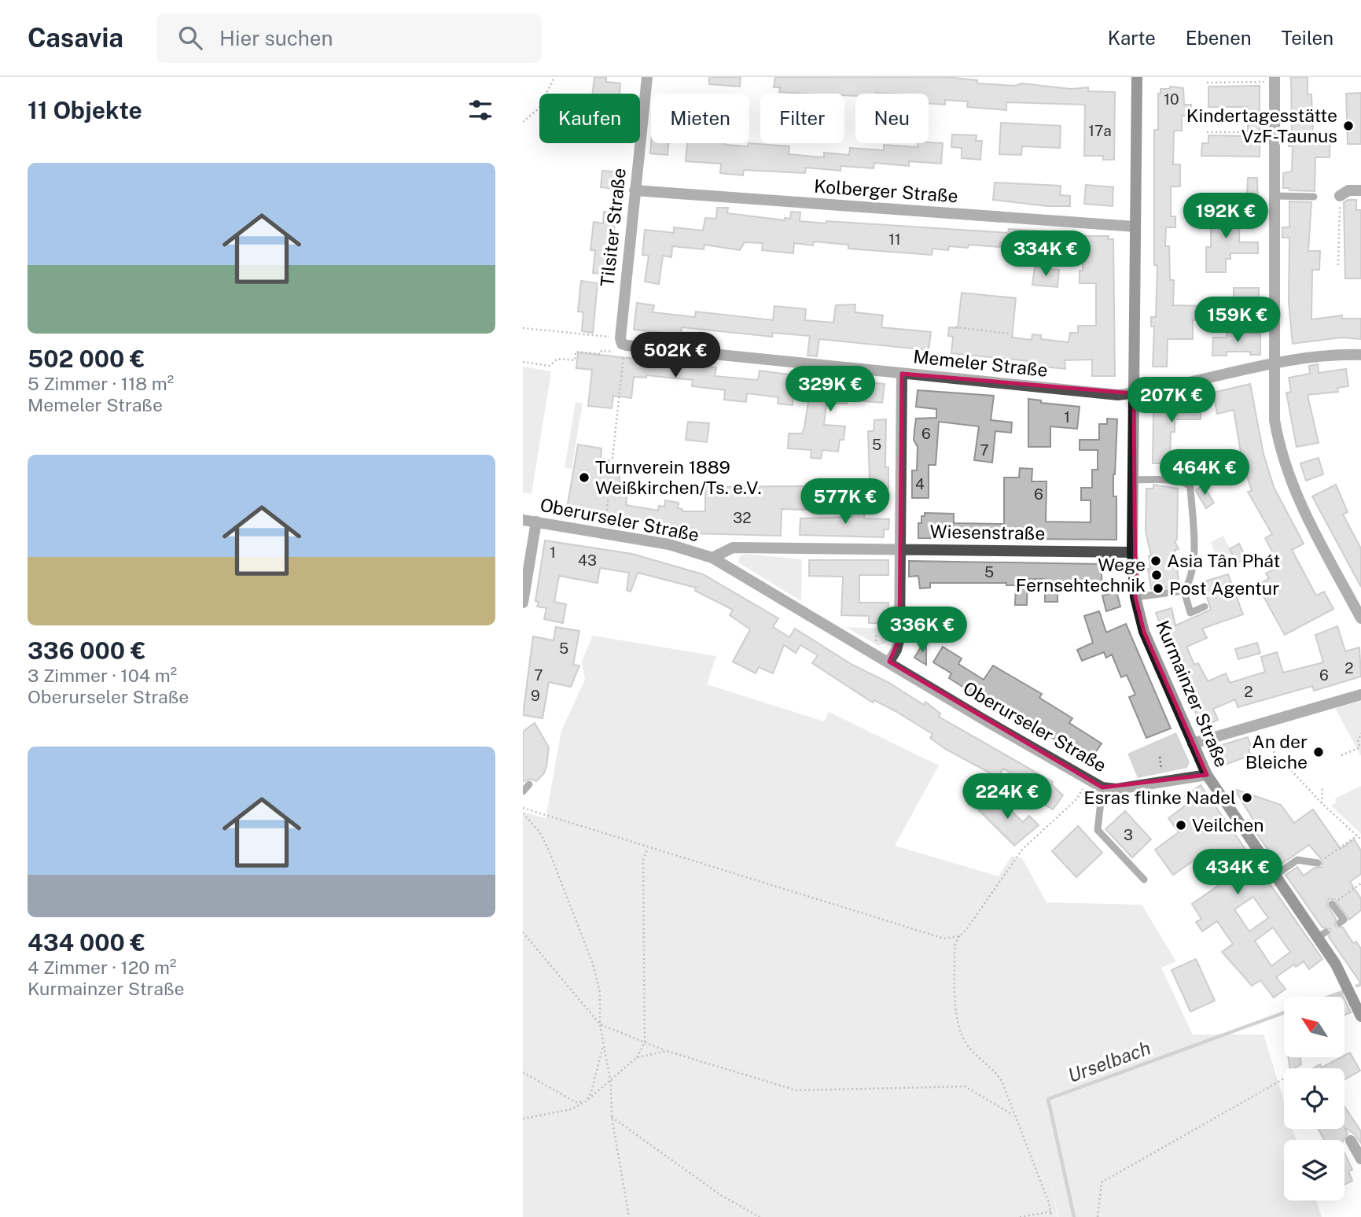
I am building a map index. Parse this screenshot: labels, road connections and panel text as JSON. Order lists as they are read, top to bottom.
{
  "streets": {
    "main road": ["Kurmainzer Straße"],
    "street": [
      "Kolberger Straße",
      "Tilsiter Straße",
      "Memeler Straße",
      "Oberurseler Straße",
      "Wiesenstraße"
    ]
  },
  "crossings": [
    ["Kolberger Straße", "Tilsiter Straße"],
    ["Kolberger Straße", "Kurmainzer Straße"],
    ["Tilsiter Straße", "Memeler Straße"],
    ["Memeler Straße", "Kurmainzer Straße"],
    ["Oberurseler Straße", "Wiesenstraße"],
    ["Oberurseler Straße", "Kurmainzer Straße"],
    ["Wiesenstraße", "Kurmainzer Straße"]
  ],
  "water": ["Urselbach"],
  "places": [
    "Kindertagesstätte VzF-Taunus",
    "Turnverein 1889 Weißkirchen/Ts. e.V.",
    "Asia Tân Phát",
    "Wege Fernsehtechnik",
    "Post Agentur",
    "An der Bleiche",
    "Esras flinke Nadel",
    "Veilchen"
  ],
  "house_numbers": [
    "10",
    "17a",
    "11",
    "1",
    "6",
    "5",
    "7",
    "4",
    "6",
    "32",
    "1",
    "43",
    "5",
    "5",
    "2",
    "7",
    "6",
    "2",
    "9",
    "3"
  ],
  "north": "top left",
  "page": {
    "header": "Casavia",
    "search": "Hier suchen",
    "nav": ["Karte", "Ebenen", "Teilen"],
    "heading": "11 Objekte",
    "chip": [
      "Kaufen",
      "Mieten",
      "Filter",
      "Neu"
    ],
    "list": [
      {
        "name": "502 000 €",
        "note": "5 Zimmer · 118 m² · Memeler Straße"
      },
      {
        "name": "336 000 €",
        "note": "3 Zimmer · 104 m² · Oberurseler Straße"
      },
      {
        "name": "434 000 €",
        "note": "4 Zimmer · 120 m² · Kurmainzer Straße"
      }
    ],
    "price": [
      "192K €",
      "334K €",
      "159K €",
      "502K €",
      "329K €",
      "207K €",
      "464K €",
      "577K €",
      "336K €",
      "224K €",
      "434K €"
    ]
  }
}
